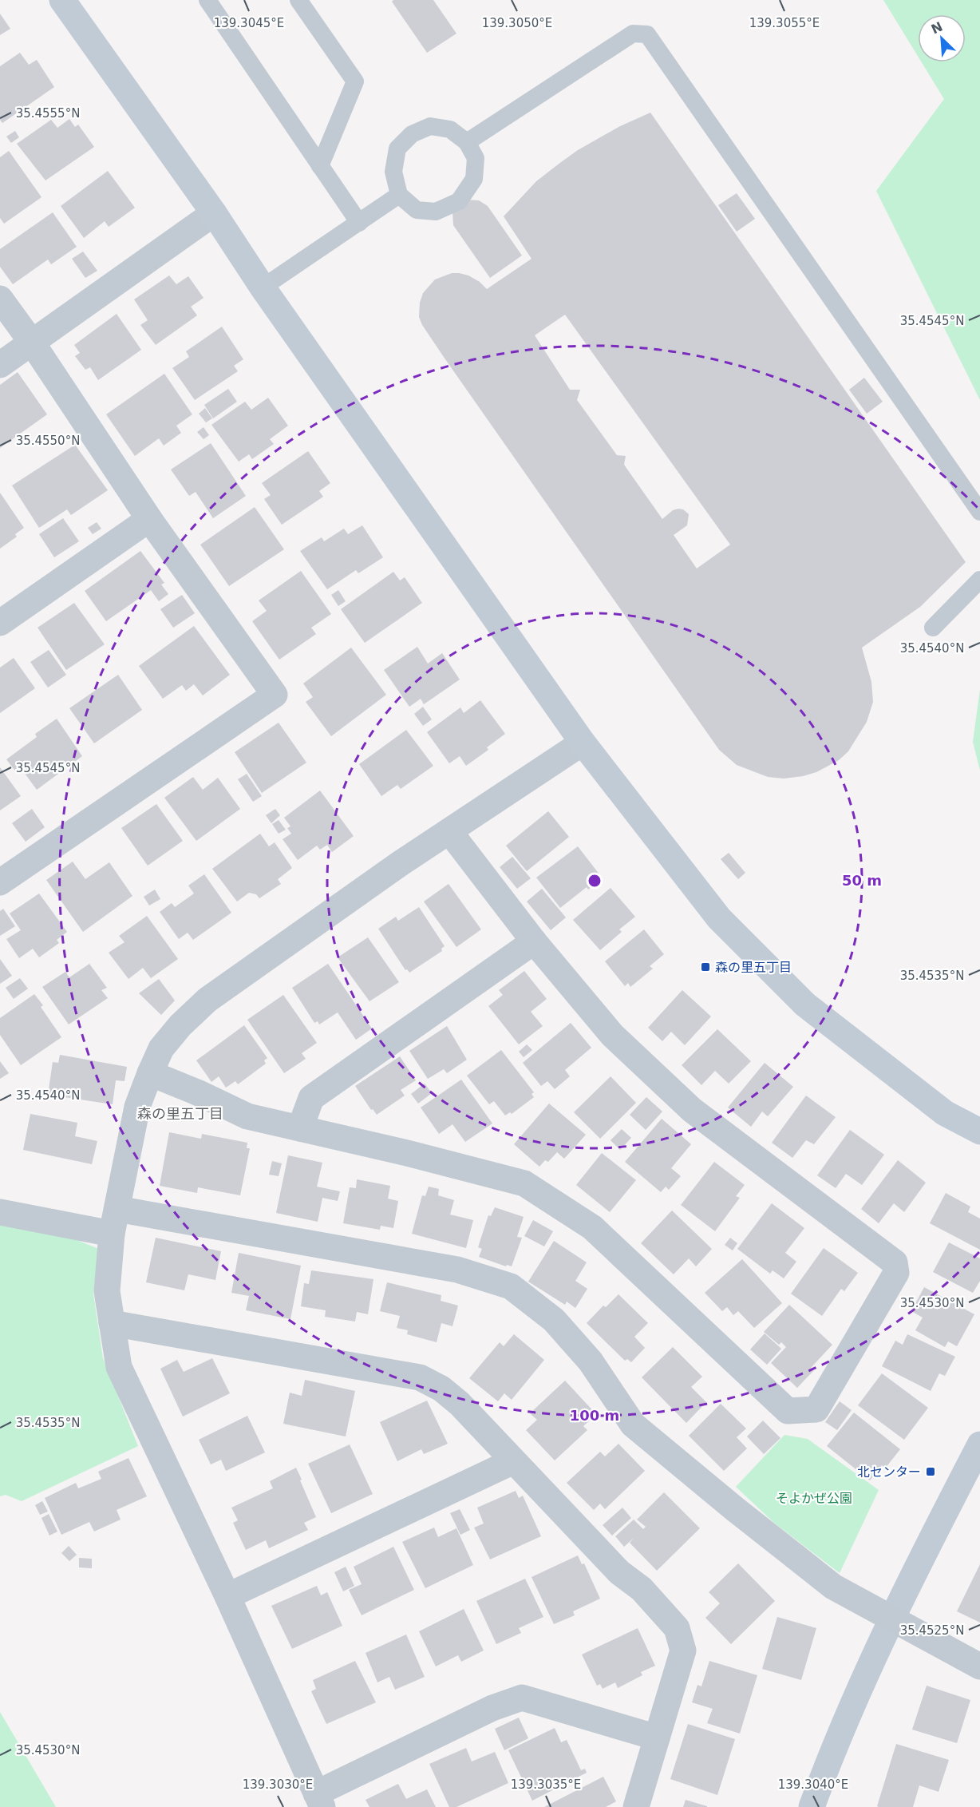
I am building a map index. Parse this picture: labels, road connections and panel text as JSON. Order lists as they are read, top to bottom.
{
  "districts": ["森の里五丁目"],
  "parks": ["そよかぜ公園"],
  "places": {
    "transit": ["森の里五丁目", "北センター"]
  },
  "north": "top left",
  "coordinates": [
    "139.3045°E",
    "139.3050°E",
    "139.3055°E",
    "35.4555°N",
    "35.4545°N",
    "35.4550°N",
    "35.4540°N",
    "35.4535°N",
    "35.4530°N",
    "35.4525°N",
    "139.3030°E",
    "139.3035°E",
    "139.3040°E"
  ],
  "rings": ["50 m", "100 m"]
}
